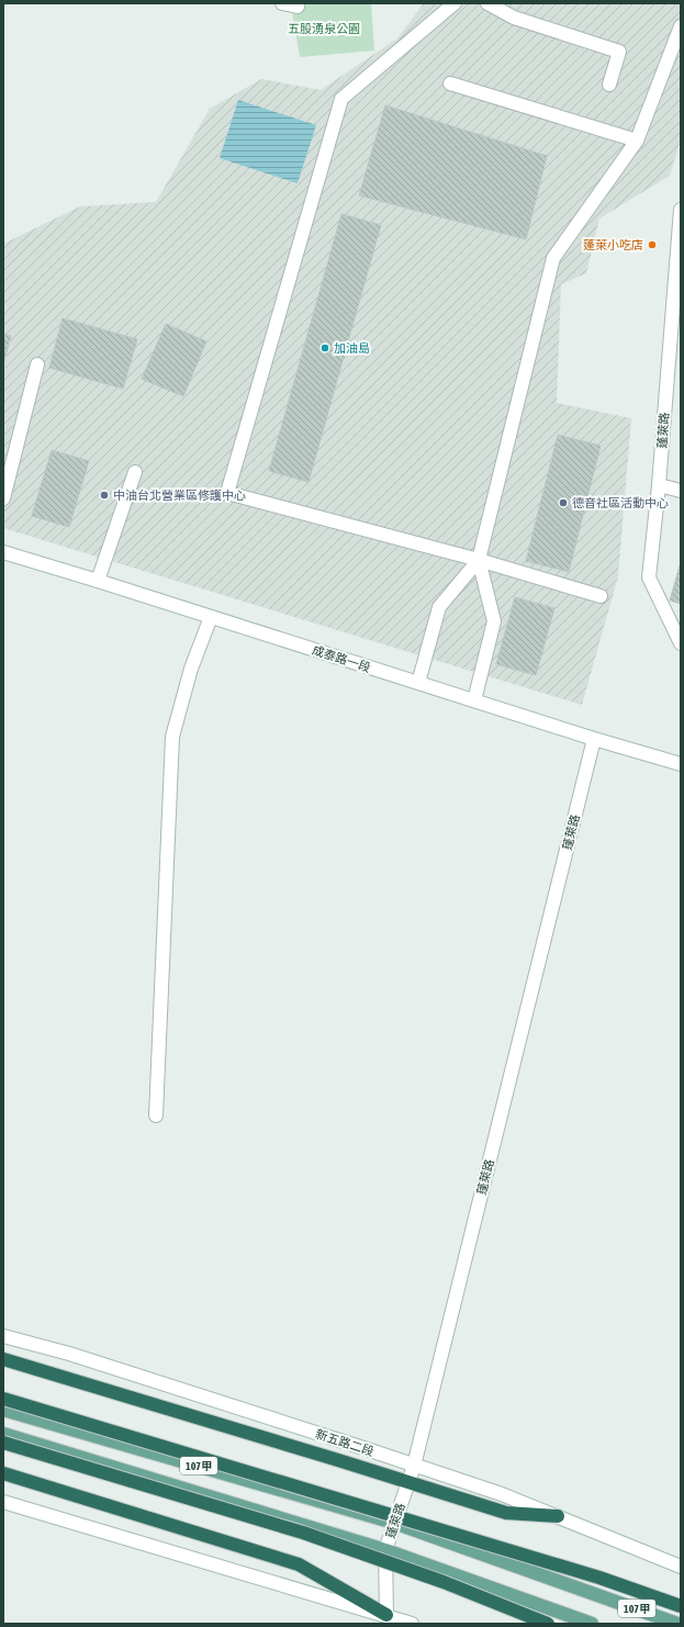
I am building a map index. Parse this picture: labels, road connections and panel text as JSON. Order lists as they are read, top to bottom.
{
  "streets": {
    "main road": [
      "蓬萊路",
      "成泰路一段",
      "新五路二段",
      "107甲"
    ]
  },
  "crossings": [
    ["蓬萊路", "成泰路一段"],
    ["蓬萊路", "新五路二段"],
    ["蓬萊路", "107甲"]
  ],
  "parks": ["五股湧泉公園"],
  "places": [
    "蓬萊小吃店",
    "加油島",
    "中油台北營業區修護中心",
    "德音社區活動中心"
  ]
}
